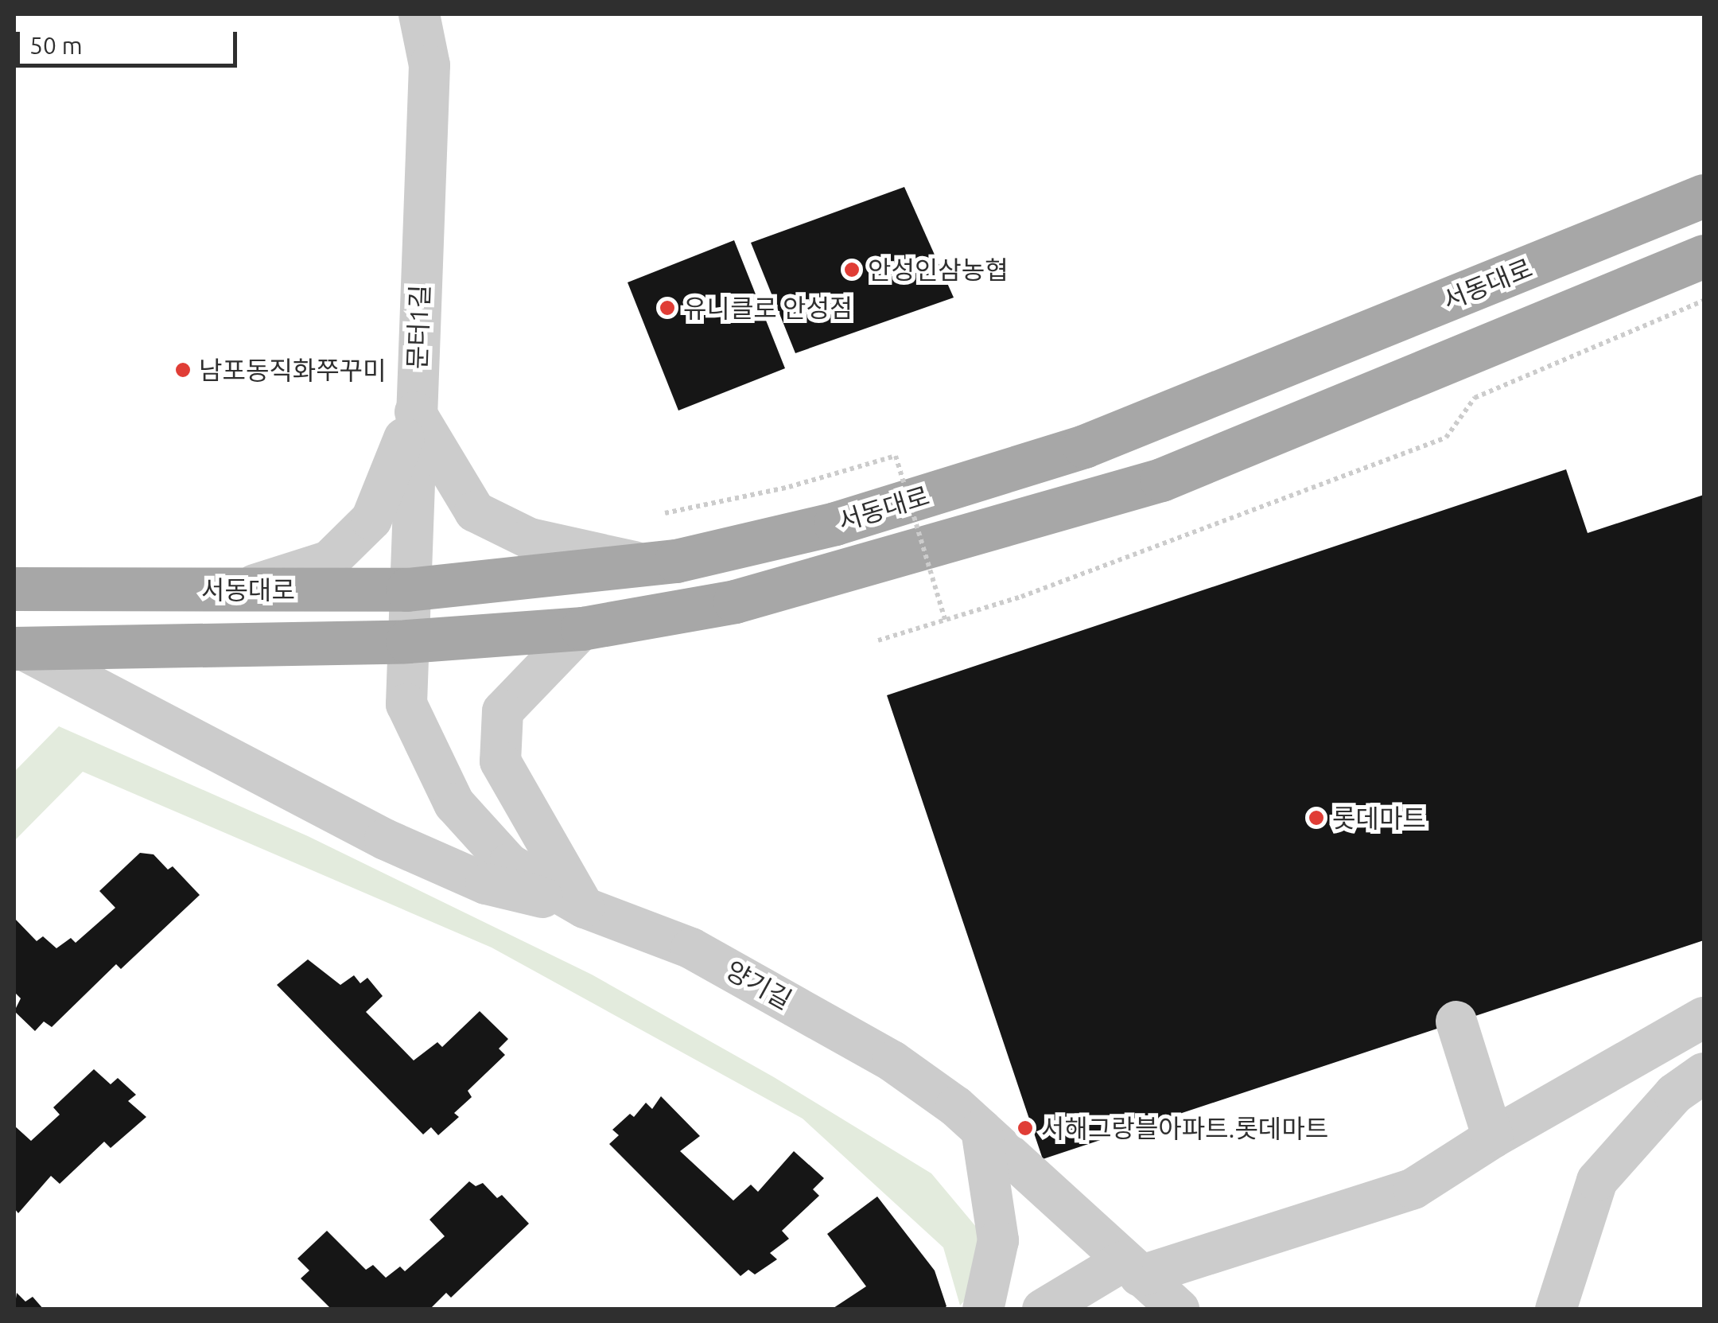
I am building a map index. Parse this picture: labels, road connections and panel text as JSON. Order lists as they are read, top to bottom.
{
  "streets": {
    "main road": ["서동대로"],
    "street": ["문터1길", "양기길"]
  },
  "crossings": [
    ["서동대로", "문터1길"],
    ["서동대로", "양기길"],
    ["문터1길", "양기길"]
  ],
  "places": [
    "안성인삼농협",
    "유니클로 안성점",
    "남포동직화쭈꾸미",
    "롯데마트",
    "서해그랑블아파트.롯데마트"
  ],
  "scale_bar": "50 m"
}
